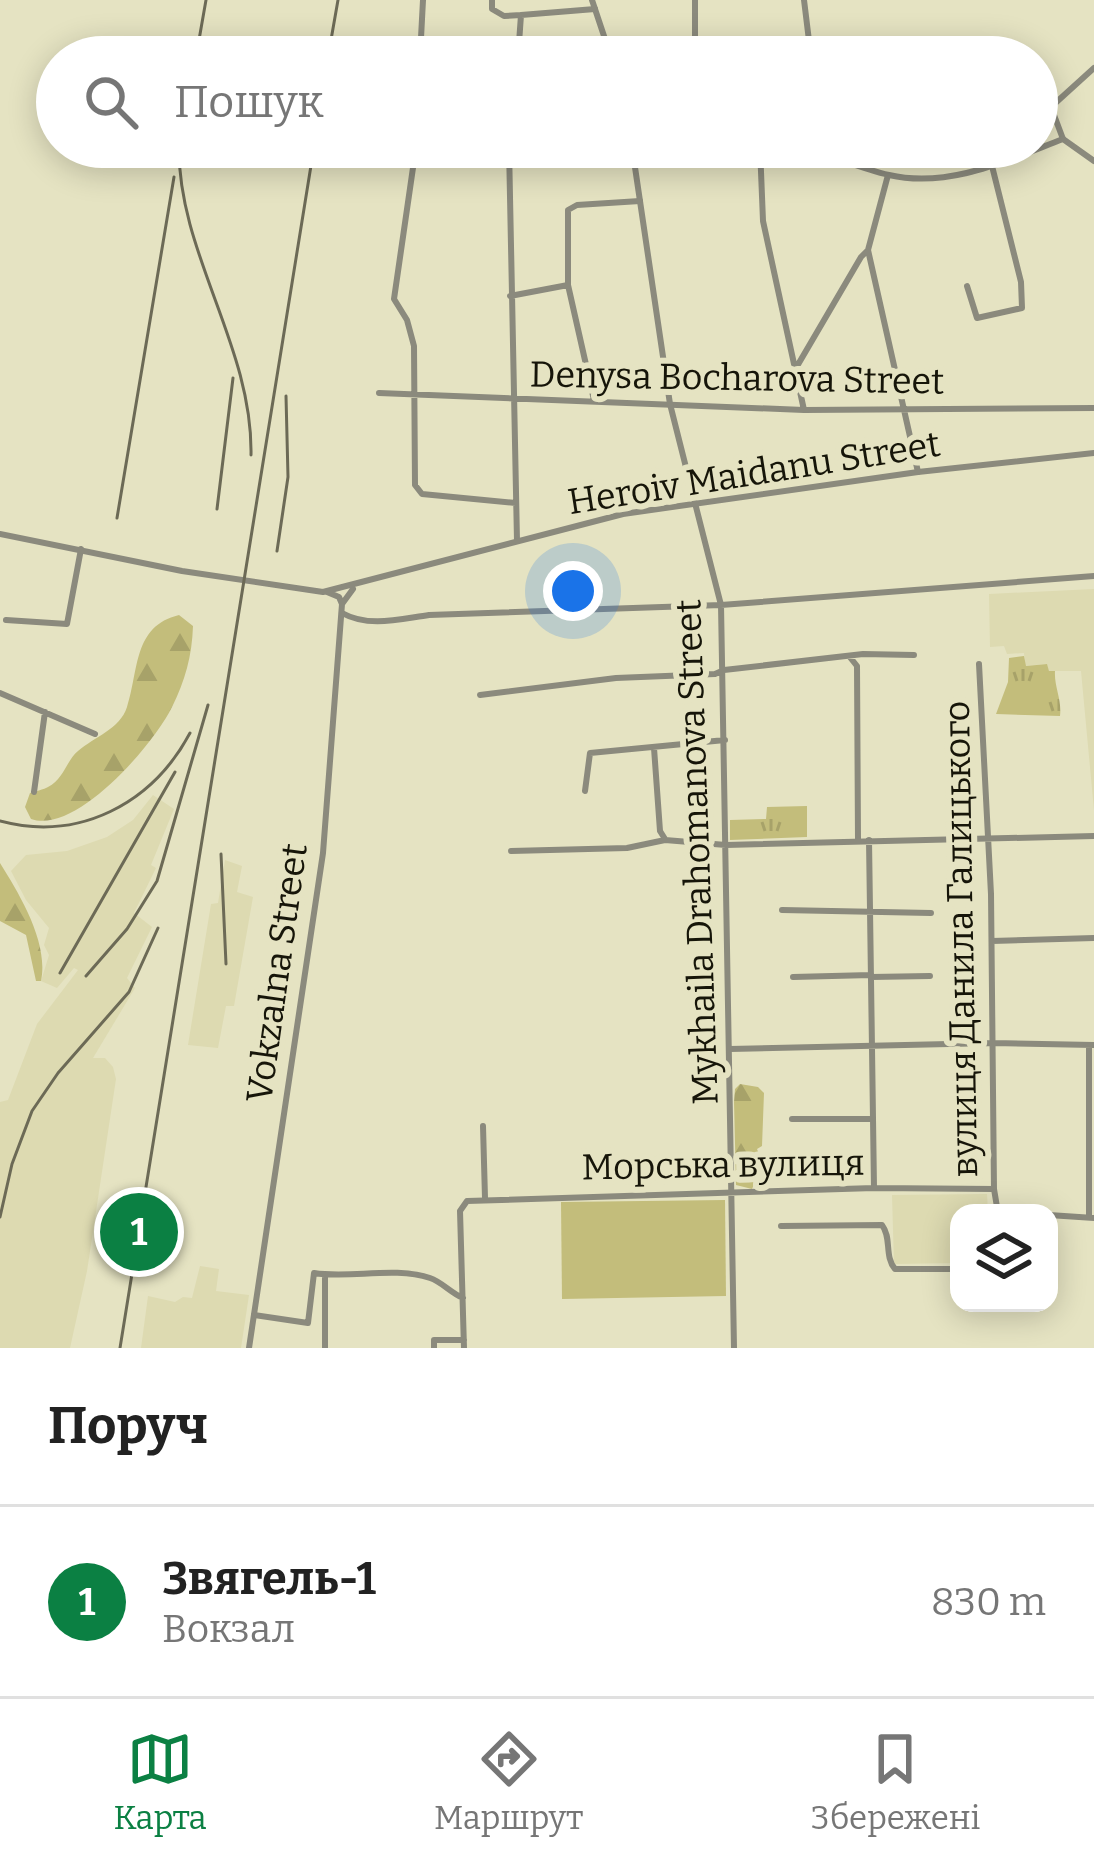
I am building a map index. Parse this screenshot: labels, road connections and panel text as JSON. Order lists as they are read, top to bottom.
{
  "streets": {
    "street": [
      "Denysa Bocharova Street",
      "Heroiv Maidanu Street",
      "Mykhaila Drahomanova Street",
      "вулиця Данила Галицького",
      "Vokzalna Street",
      "Морська вулиця"
    ]
  },
  "crossings": [
    ["Denysa Bocharova Street", "Mykhaila Drahomanova Street"],
    ["Heroiv Maidanu Street", "Mykhaila Drahomanova Street"],
    ["Mykhaila Drahomanova Street", "Морська вулиця"],
    ["вулиця Данила Галицького", "Морська вулиця"]
  ],
  "page": {
    "search": "Пошук",
    "pins": "1",
    "heading": "Поруч",
    "list": [
      {
        "mark": "1",
        "name": "Звягель-1",
        "note": "Вокзал",
        "value": "830 m"
      }
    ],
    "nav": ["Карта", "Маршрут", "Збережені"]
  }
}
